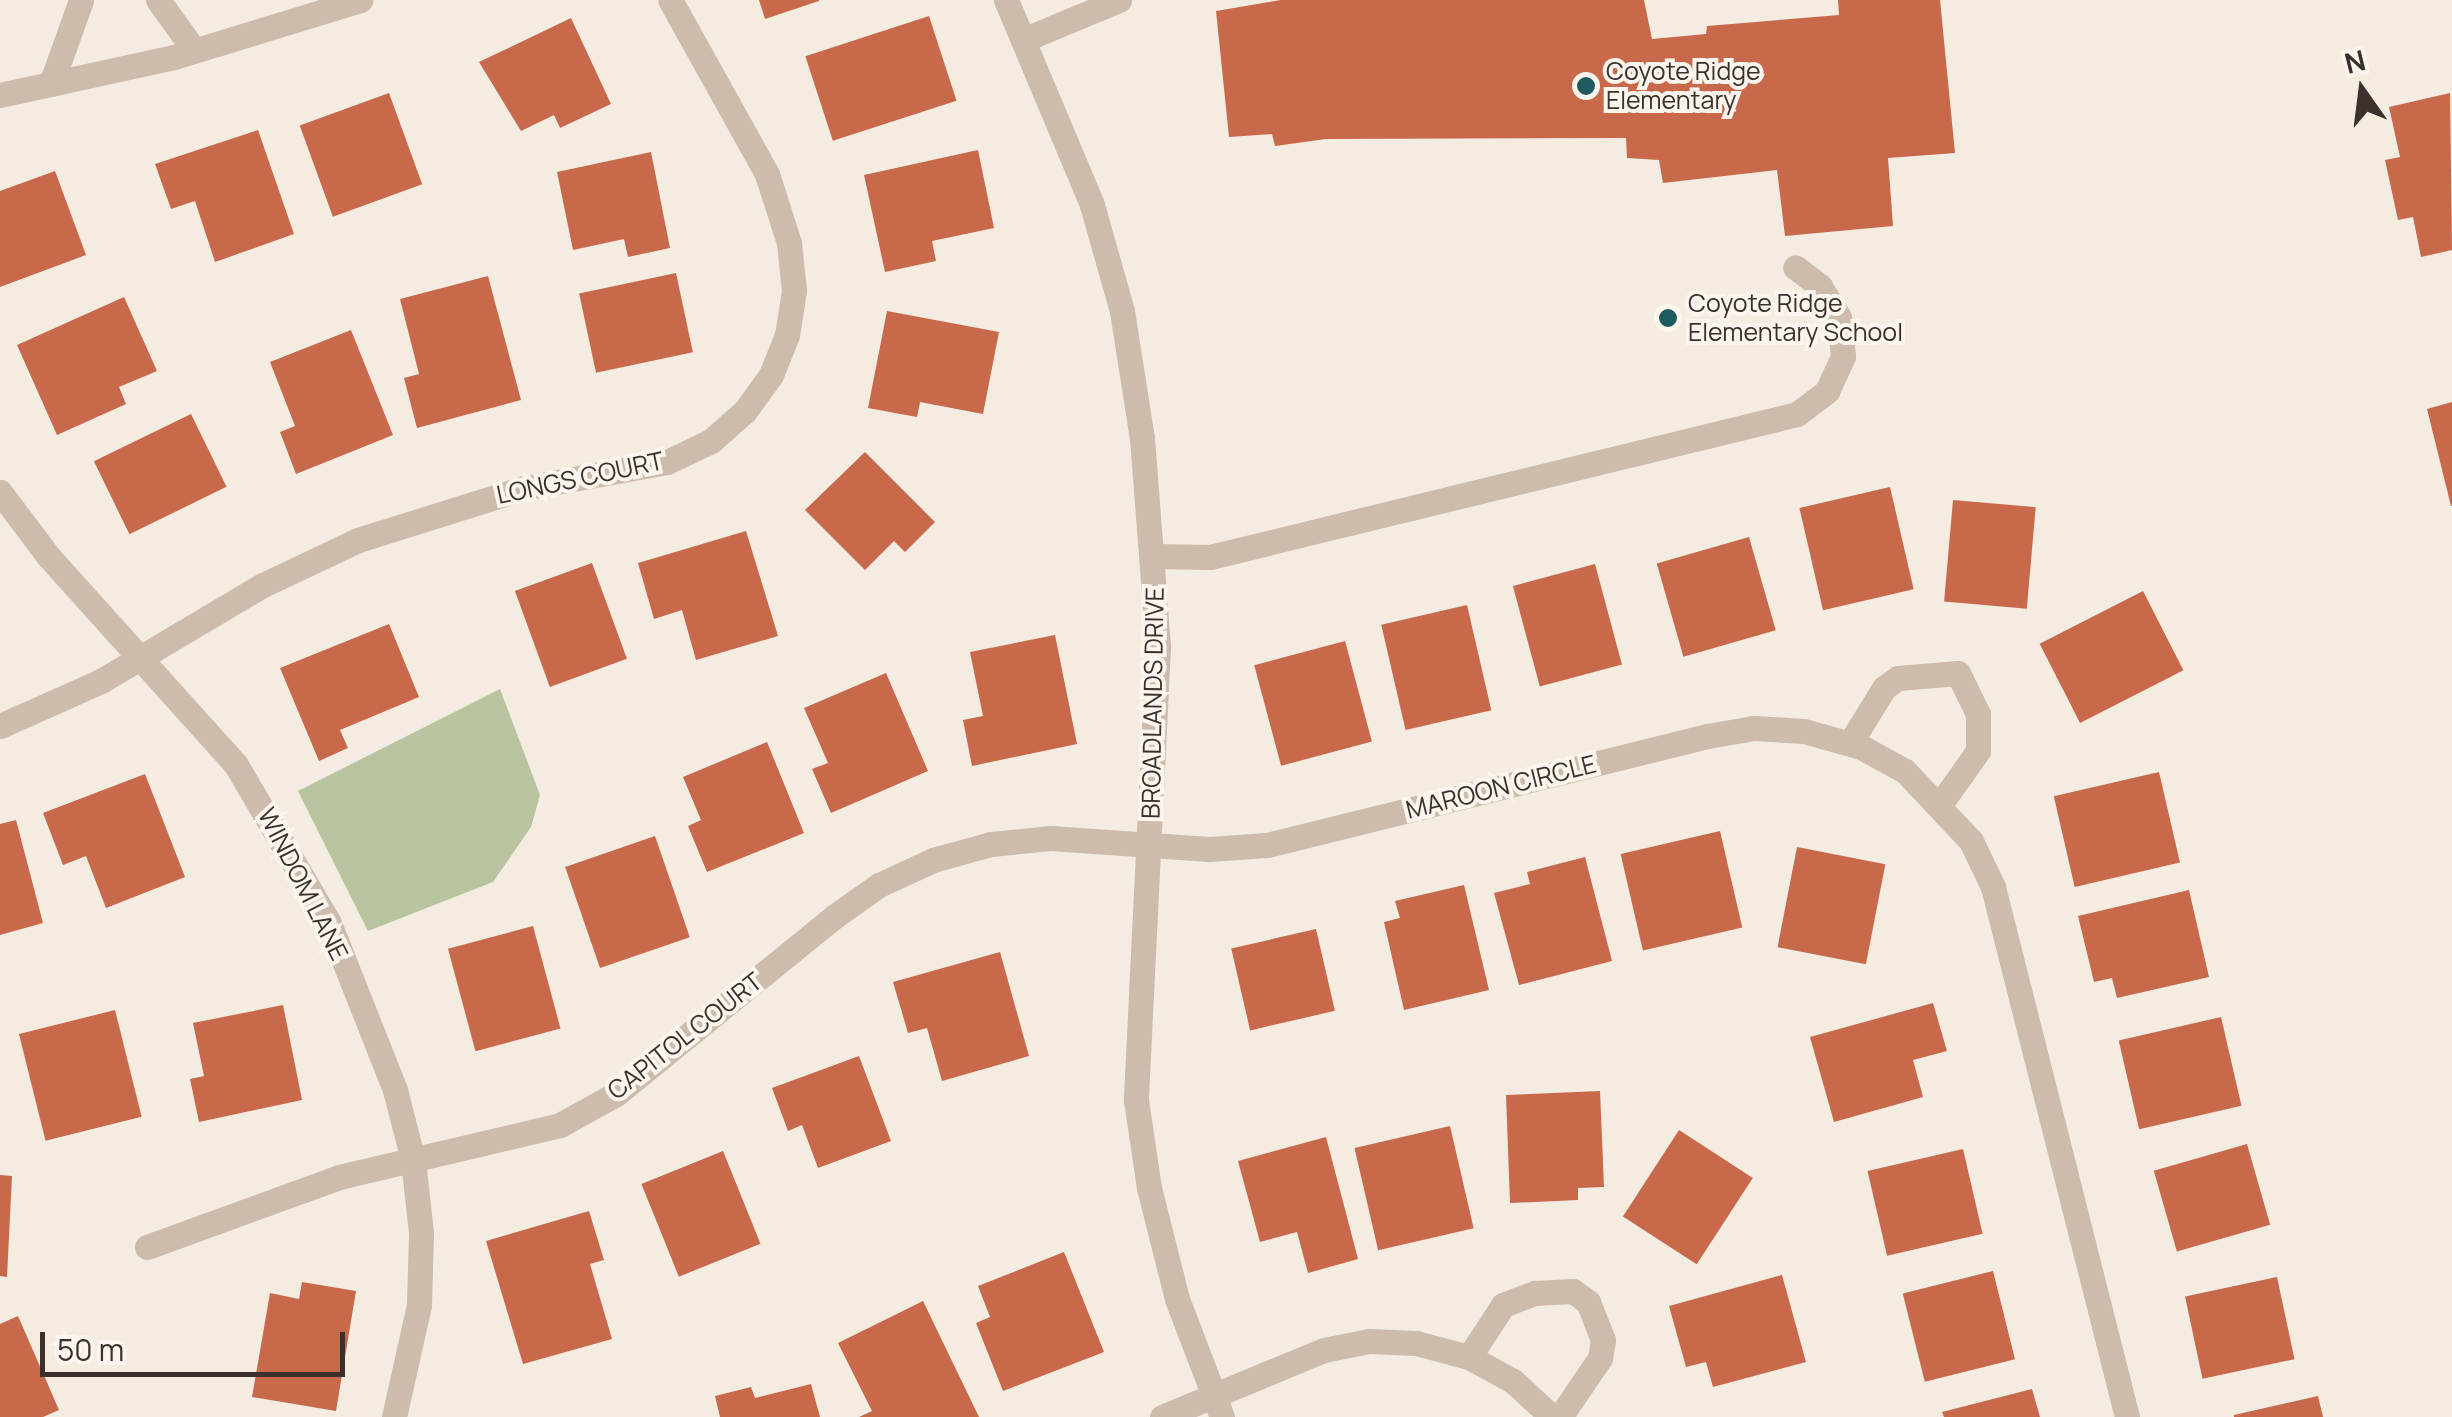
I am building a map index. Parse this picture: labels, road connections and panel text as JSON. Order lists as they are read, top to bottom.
{
  "streets": {
    "street": [
      "LONGS COURT",
      "BROADLANDS DRIVE",
      "MAROON CIRCLE",
      "WINDOM LANE",
      "CAPITOL COURT"
    ]
  },
  "crossings": [
    ["LONGS COURT", "WINDOM LANE"],
    ["BROADLANDS DRIVE", "MAROON CIRCLE"],
    ["BROADLANDS DRIVE", "CAPITOL COURT"],
    ["MAROON CIRCLE", "CAPITOL COURT"],
    ["WINDOM LANE", "CAPITOL COURT"]
  ],
  "places": ["Coyote Ridge Elementary", "Coyote Ridge Elementary School"],
  "scale_bar": "50 m",
  "north": "top"
}
